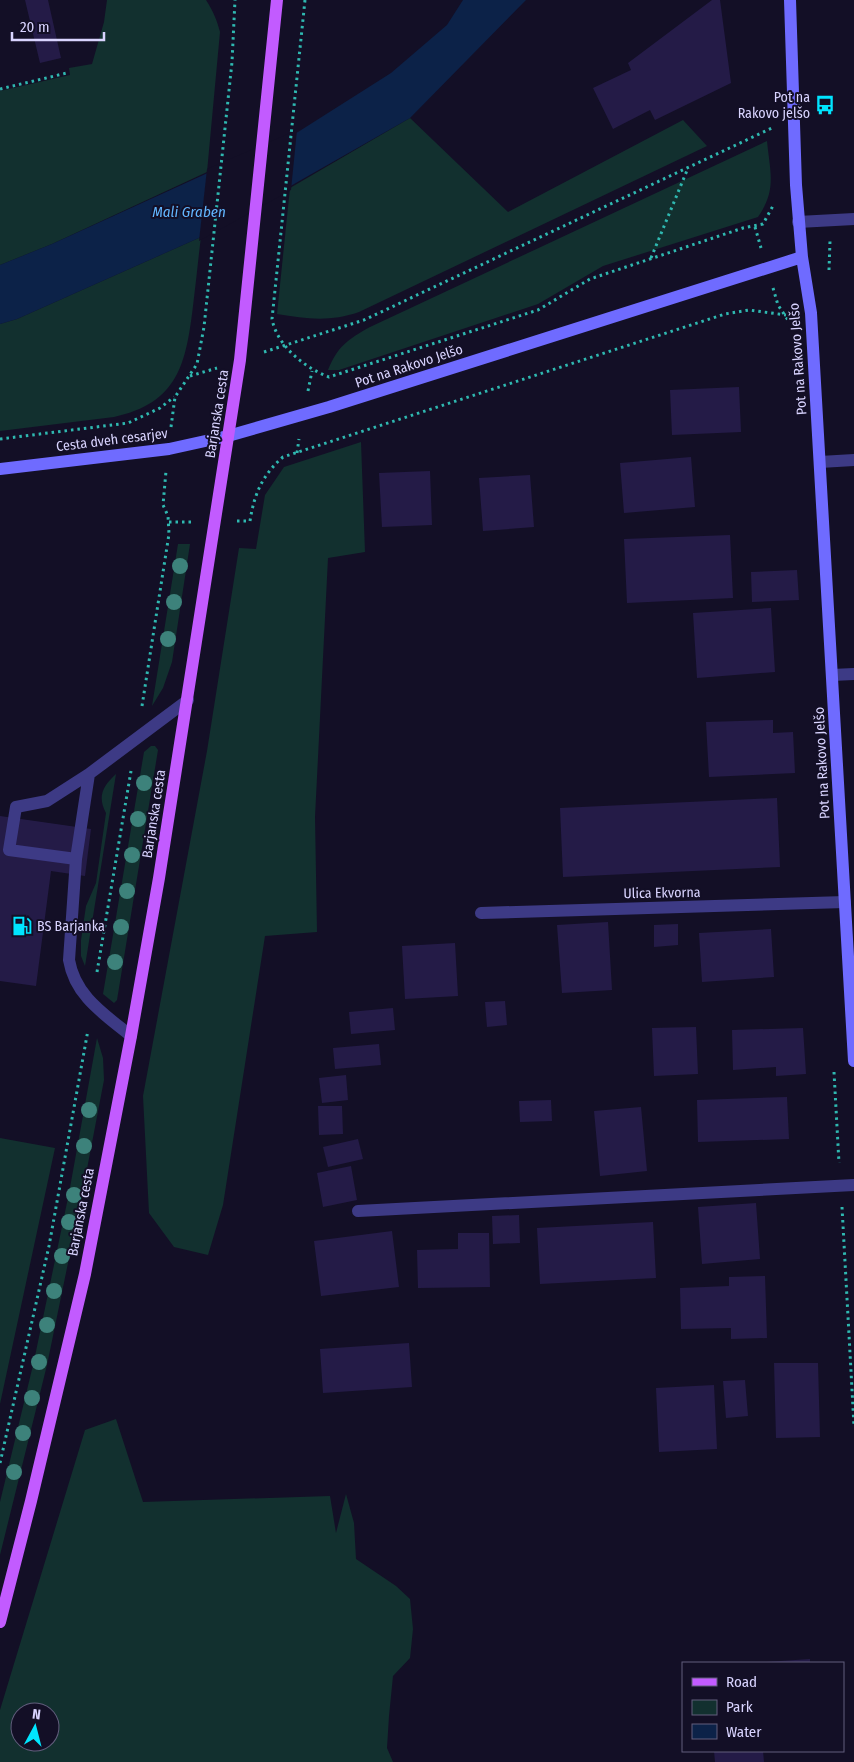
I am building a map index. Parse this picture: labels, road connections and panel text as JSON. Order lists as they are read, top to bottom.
{
  "streets": {
    "main road": ["Barjanska cesta"],
    "street": ["Pot na Rakovo Jelšo", "Cesta dveh cesarjev", "Ulica Ekvorna"]
  },
  "crossings": [
    ["Pot na Rakovo Jelšo", "Barjanska cesta"],
    ["Pot na Rakovo Jelšo", "Cesta dveh cesarjev"],
    ["Pot na Rakovo Jelšo", "Ulica Ekvorna"],
    ["Barjanska cesta", "Cesta dveh cesarjev"]
  ],
  "water": ["Mali Graben"],
  "places": {
    "bus stop": ["Pot na Rakovo jelšo"],
    "fuel station": ["BS Barjanka"]
  },
  "legend": ["Road", "Park", "Water"],
  "scale_bar": "20 m",
  "north": "top"
}
